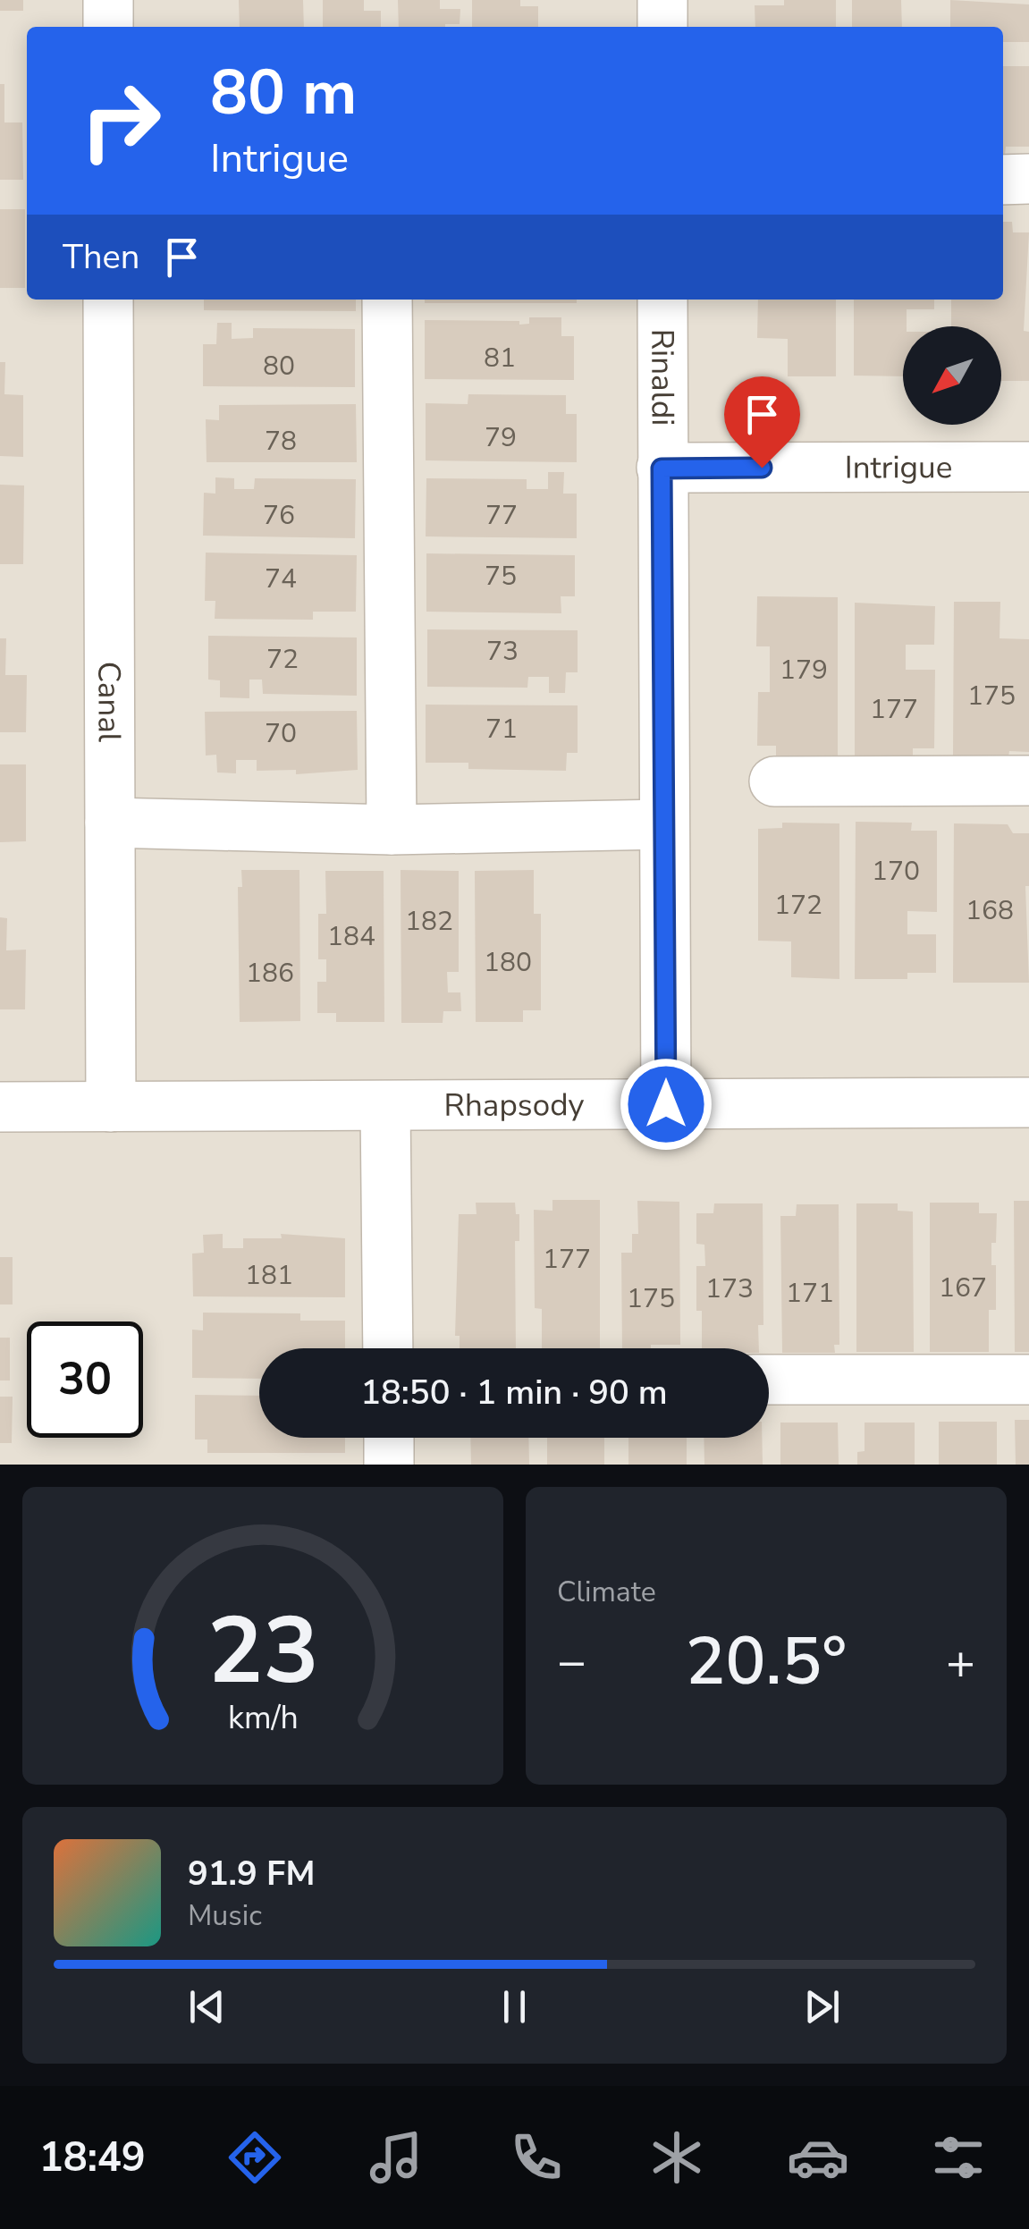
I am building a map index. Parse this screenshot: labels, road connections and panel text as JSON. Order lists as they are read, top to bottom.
{
  "streets": {
    "street": [
      "Rinaldi",
      "Intrigue",
      "Canal",
      "Rhapsody"
    ]
  },
  "crossings": [
    ["Rinaldi", "Intrigue"],
    ["Rinaldi", "Rhapsody"],
    ["Canal", "Rhapsody"]
  ],
  "house_numbers": [
    "81",
    "80",
    "79",
    "78",
    "76",
    "77",
    "75",
    "74",
    "73",
    "72",
    "179",
    "175",
    "177",
    "71",
    "70",
    "170",
    "172",
    "168",
    "182",
    "184",
    "180",
    "186",
    "177",
    "181",
    "167",
    "173",
    "171",
    "175"
  ],
  "north": "bottom left",
  "page": {
    "turn": ["80 m", "Intrigue"],
    "then": "Then",
    "limit": "30",
    "trip": "18:50 · 1 min · 90 m",
    "tile": "Climate",
    "heat": ["−", "20.5°", "+"],
    "song": ["91.9 FM", "Music"],
    "tabs": "18:49",
    "gauge": ["23", "km/h"]
  }
}
